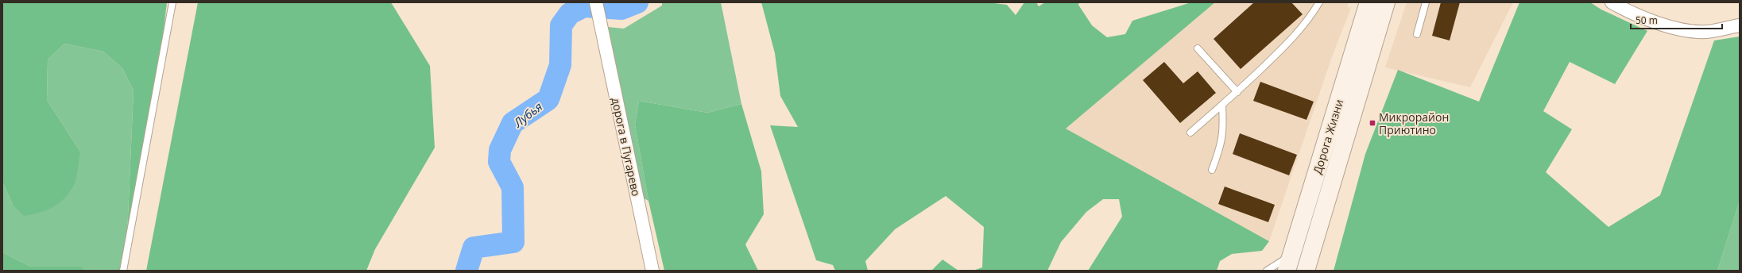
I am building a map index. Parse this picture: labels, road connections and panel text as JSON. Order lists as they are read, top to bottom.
{
  "streets": {
    "main road": ["Дорога Жизни"],
    "street": ["дорога в Пугарево"]
  },
  "water": ["Лубья"],
  "places": {
    "transit": ["Микрорайон Приютино"]
  },
  "scale_bar": "50 m"
}
